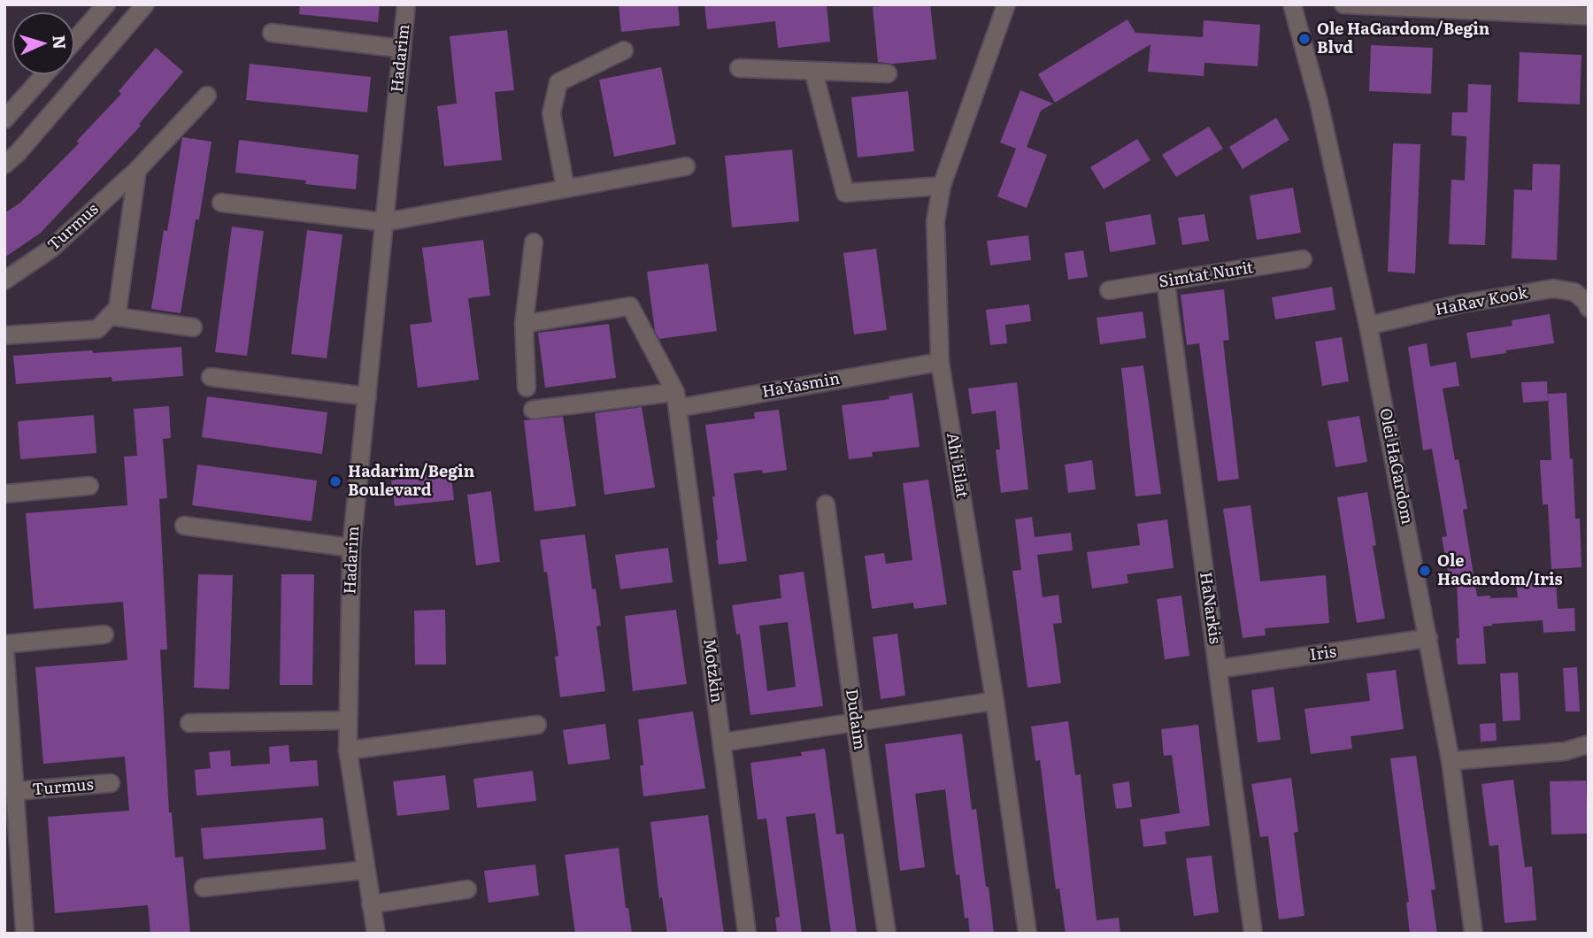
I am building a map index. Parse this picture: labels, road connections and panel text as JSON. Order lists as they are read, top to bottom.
{
  "streets": {
    "street": [
      "Hadarim",
      "Turmus",
      "Simtat Nurit",
      "HaRav Kook",
      "HaYasmin",
      "Ahi Eilat",
      "Olei HaGardom",
      "HaNarkis",
      "Iris",
      "Motzkin",
      "Dudaim"
    ]
  },
  "crossings": [
    ["Simtat Nurit", "HaNarkis"],
    ["HaRav Kook", "Olei HaGardom"],
    ["HaYasmin", "Ahi Eilat"],
    ["HaYasmin", "Motzkin"],
    ["Olei HaGardom", "Iris"],
    ["HaNarkis", "Iris"]
  ],
  "places": ["Ole HaGardom/Begin Blvd", "Hadarim/Begin Boulevard", "Ole HaGardom/Iris"],
  "north": "right"
}
